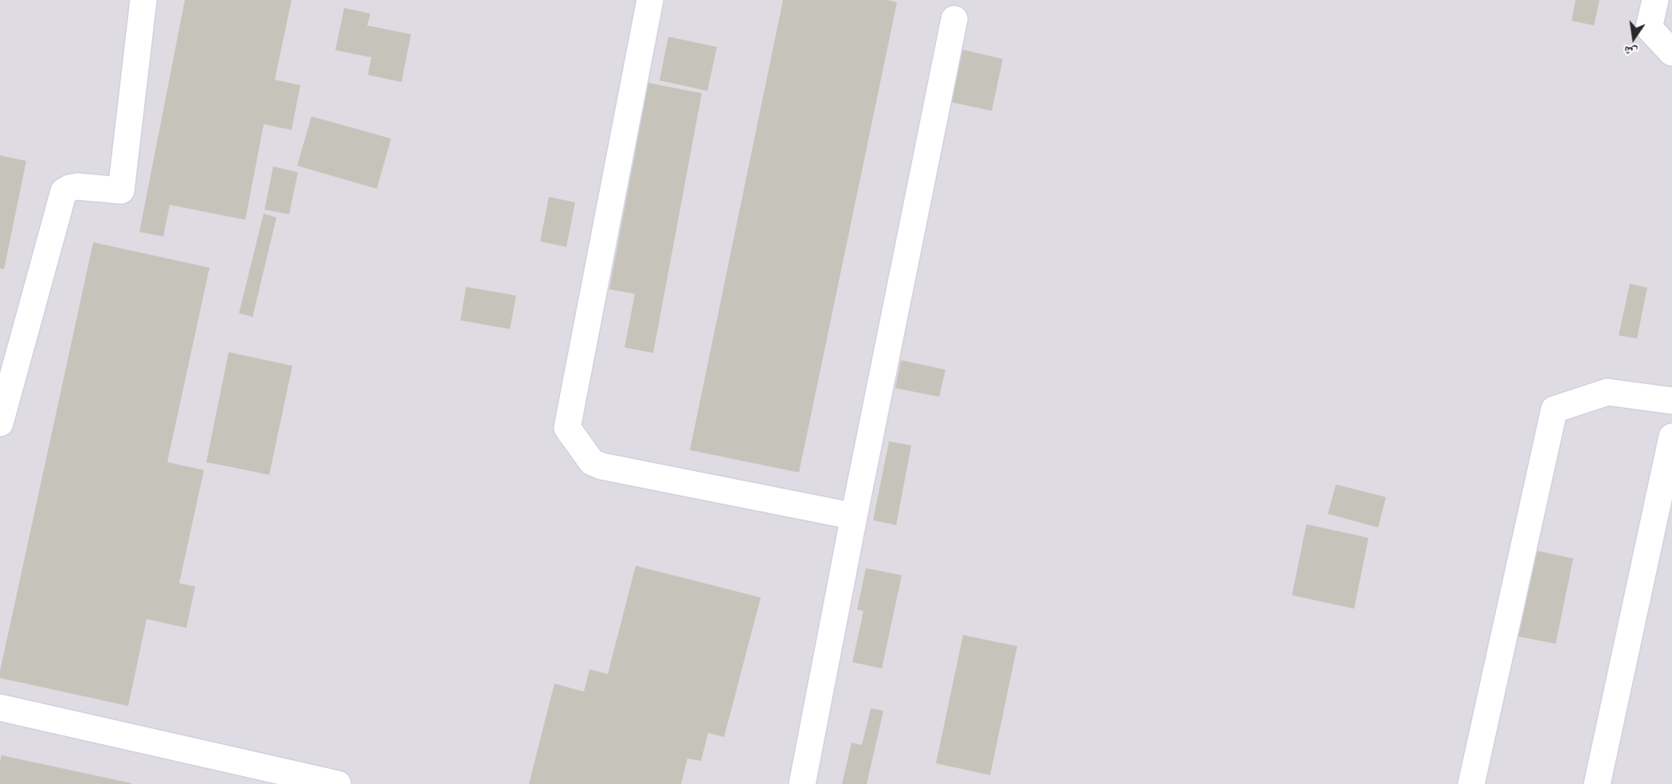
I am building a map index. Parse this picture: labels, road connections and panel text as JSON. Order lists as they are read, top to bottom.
{
  "north": "bottom"
}
